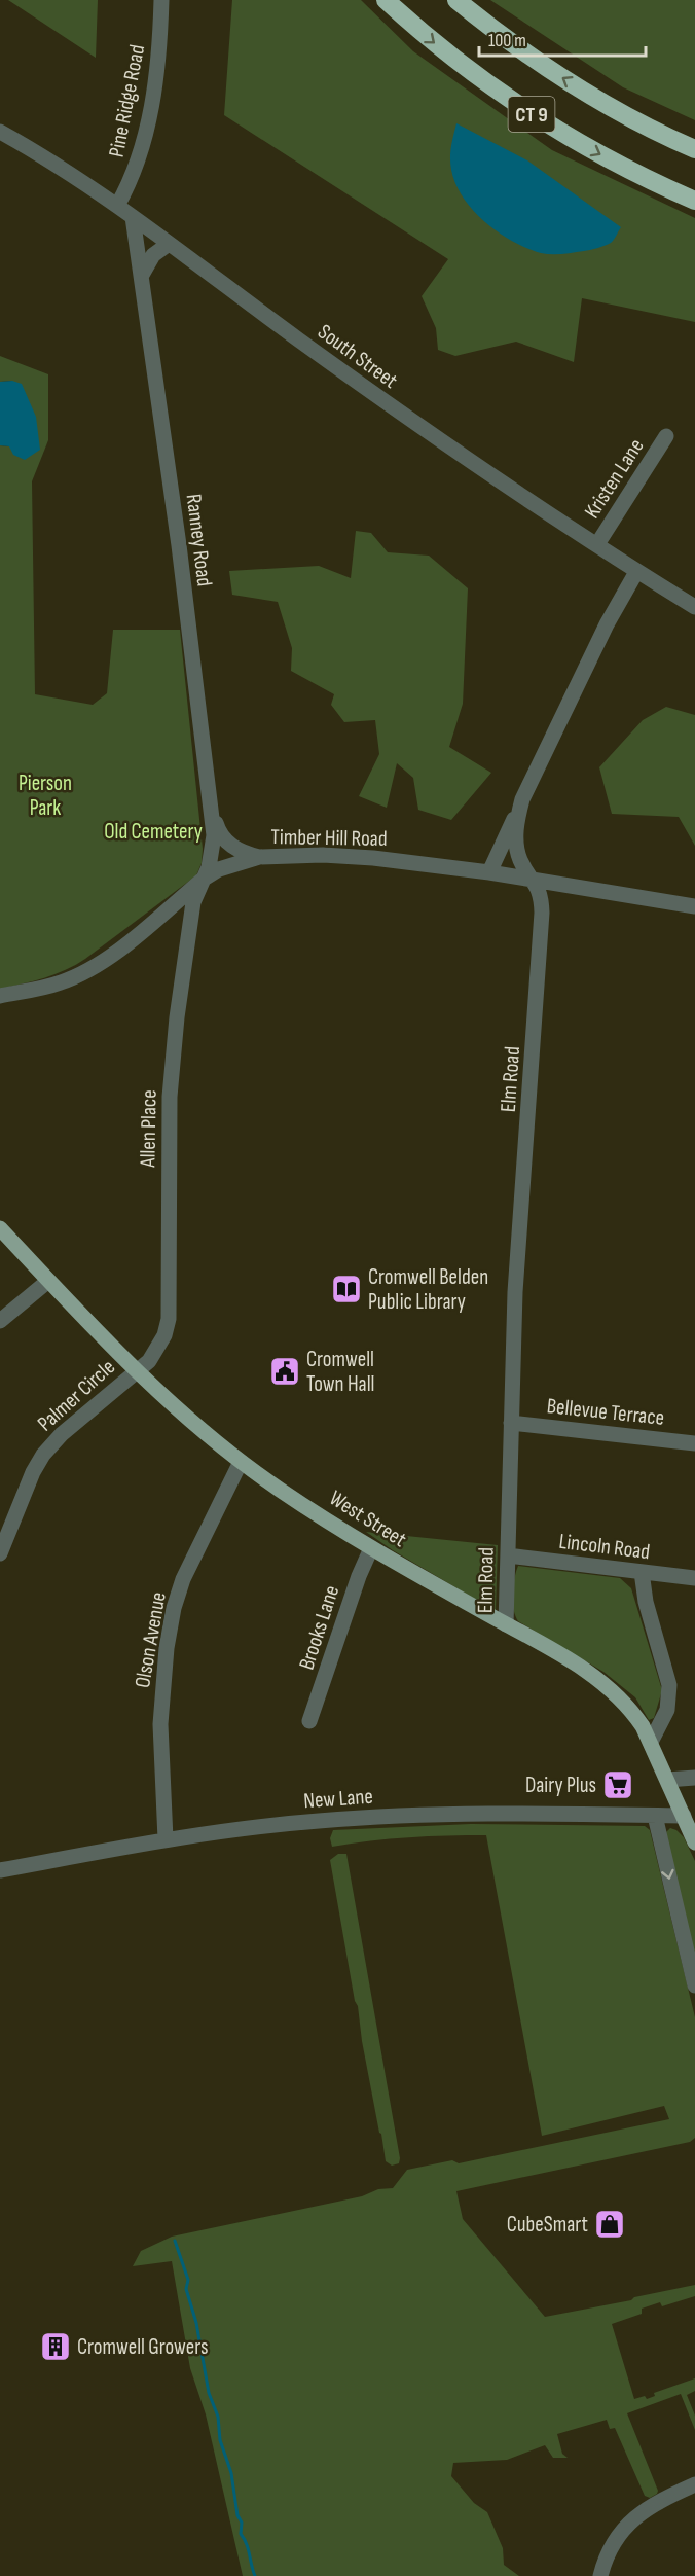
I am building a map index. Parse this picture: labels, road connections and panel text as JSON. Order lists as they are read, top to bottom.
{
  "streets": {
    "highway": ["CT 9"],
    "main road": ["West Street"],
    "street": [
      "Pine Ridge Road",
      "South Street",
      "Kristen Lane",
      "Ranney Road",
      "Timber Hill Road",
      "Elm Road",
      "Allen Place",
      "Palmer Circle",
      "Bellevue Terrace",
      "Lincoln Road",
      "Brooks Lane",
      "Olson Avenue",
      "New Lane"
    ]
  },
  "crossings": [
    ["Pine Ridge Road", "South Street"],
    ["South Street", "Kristen Lane"],
    ["South Street", "Ranney Road"],
    ["South Street", "Elm Road"],
    ["Ranney Road", "Timber Hill Road"],
    ["Ranney Road", "Allen Place"],
    ["Timber Hill Road", "Elm Road"],
    ["Timber Hill Road", "Allen Place"],
    ["Elm Road", "Bellevue Terrace"],
    ["Elm Road", "West Street"],
    ["Elm Road", "Lincoln Road"],
    ["Allen Place", "Palmer Circle"],
    ["Allen Place", "West Street"],
    ["Palmer Circle", "West Street"],
    ["West Street", "Brooks Lane"],
    ["West Street", "Olson Avenue"],
    ["West Street", "New Lane"],
    ["Olson Avenue", "New Lane"]
  ],
  "parks": ["Pierson Park", "Old Cemetery"],
  "places": {
    "library": ["Cromwell Belden Public Library"],
    "public building": ["Cromwell Town Hall"],
    "supermarket": ["Dairy Plus"],
    "shop": ["CubeSmart"],
    "building": ["Cromwell Growers"]
  },
  "scale_bar": "100 m"
}
